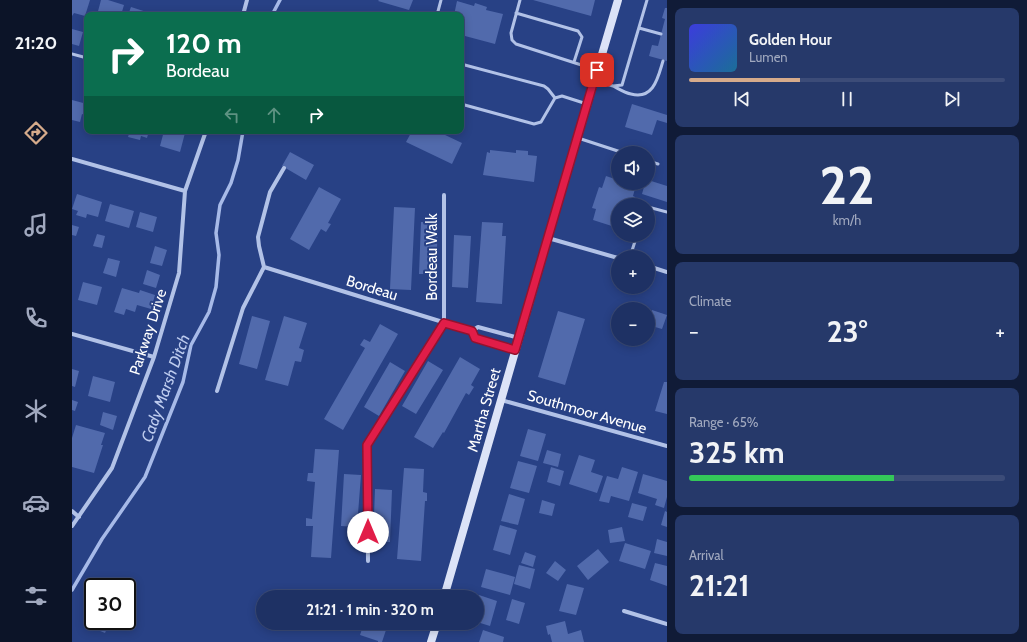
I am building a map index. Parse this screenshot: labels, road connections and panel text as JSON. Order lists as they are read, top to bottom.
{
  "streets": {
    "street": [
      "Bordeau Walk",
      "Bordeau",
      "Parkway Drive",
      "Martha Street",
      "Southmoor Avenue"
    ]
  },
  "crossings": [
    ["Bordeau Walk", "Bordeau"],
    ["Bordeau", "Martha Street"],
    ["Martha Street", "Southmoor Avenue"]
  ],
  "water": ["Cady Marsh Ditch"],
  "page": {
    "tabs": "21:20",
    "turn": ["120 m", "Bordeau"],
    "song": ["Golden Hour", "Lumen"],
    "tile": [
      ["22", "km/h"],
      "Climate",
      ["Range · 65%", "325 km"],
      ["Arrival", "21:21"]
    ],
    "map_buttons": ["+", "−"],
    "heat": ["−", "23°", "+"],
    "limit": "30",
    "trip": "21:21 · 1 min · 320 m"
  }
}
